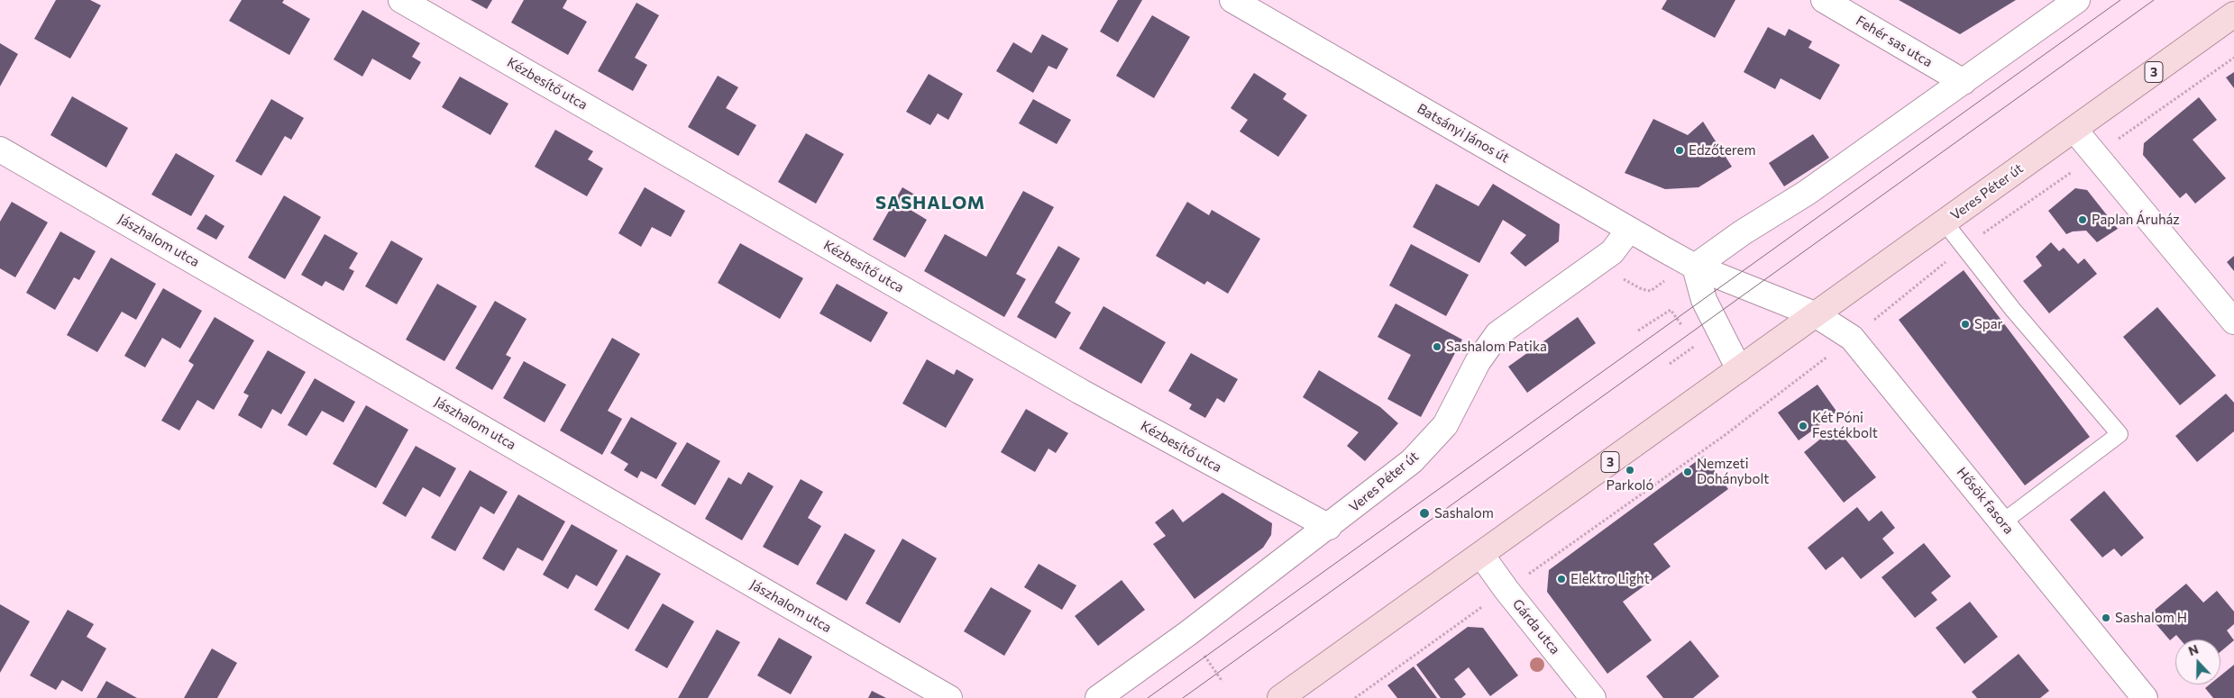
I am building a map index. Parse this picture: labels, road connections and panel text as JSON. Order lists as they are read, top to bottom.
{
  "streets": {
    "main road": ["3", "Veres Péter út"],
    "street": [
      "Fehér sas utca",
      "Kézbesítő utca",
      "Batsányi János út",
      "Jászhalom utca",
      "Hősök fasora",
      "Gárda utca"
    ]
  },
  "crossings": [
    ["Kézbesítő utca", "Veres Péter út"],
    ["Batsányi János út", "Veres Péter út"],
    ["Batsányi János út", "Hősök fasora"],
    ["Veres Péter út", "Hősök fasora"],
    ["Veres Péter út", "Gárda utca"]
  ],
  "districts": ["SASHALOM"],
  "places": [
    "Edzőterem",
    "Paplan Áruház",
    "Spar",
    "Sashalom Patika",
    "Két Póni Festékbolt",
    "Parkoló",
    "Nemzeti Dohánybolt",
    "Sashalom",
    "Elektro Light",
    "Sashalom H"
  ],
  "north": "top"
}
